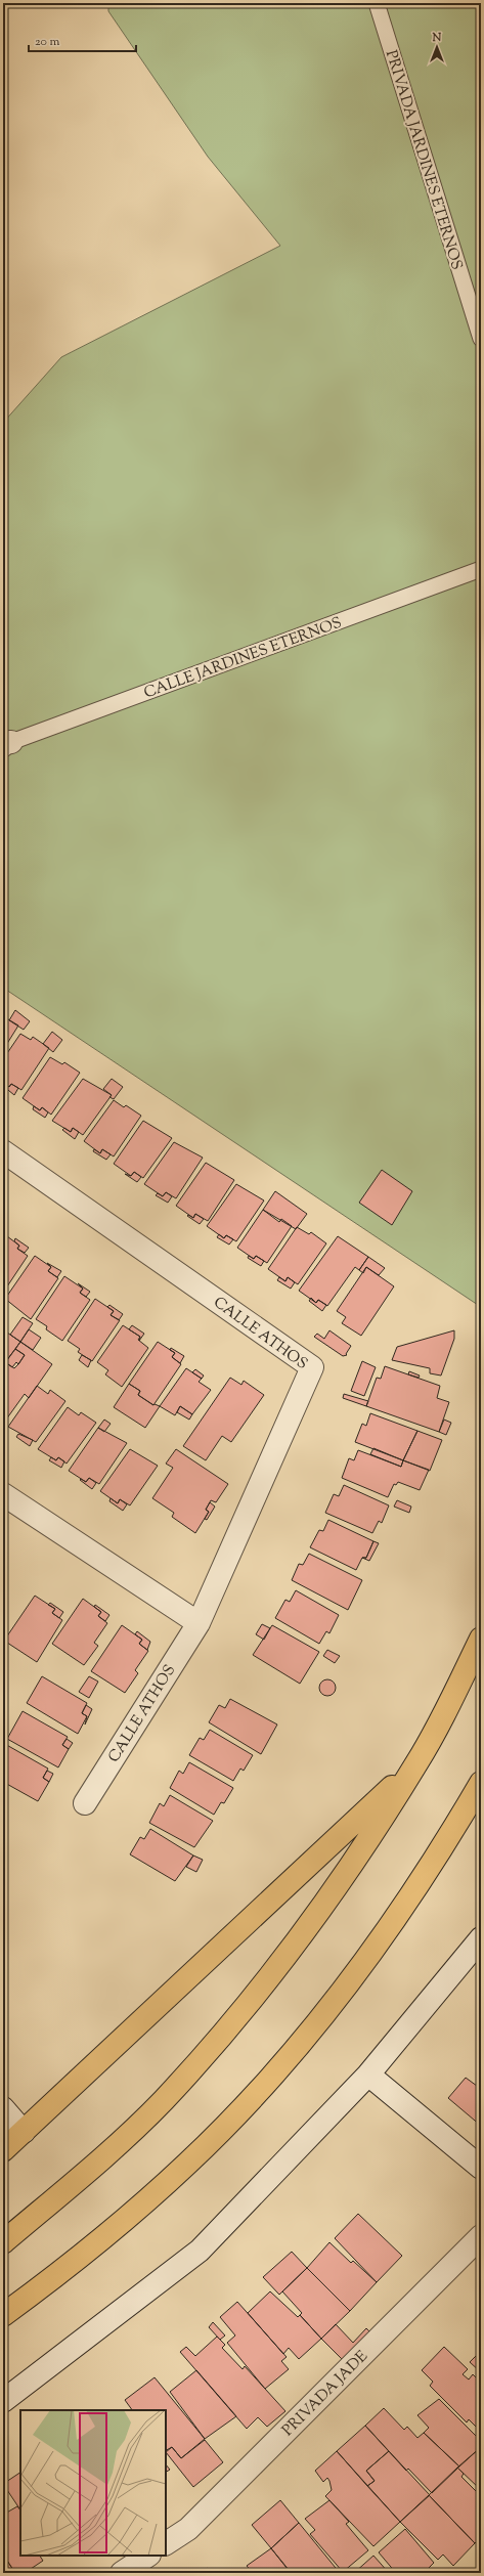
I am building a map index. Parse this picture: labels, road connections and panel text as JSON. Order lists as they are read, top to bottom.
{
  "streets": {
    "street": ["CALLE ATHOS", "PRIVADA JADE"],
    "lane": ["PRIVADA JARDINES ETERNOS", "CALLE JARDINES ETERNOS"]
  },
  "scale_bar": "20 m",
  "north": "top"
}
